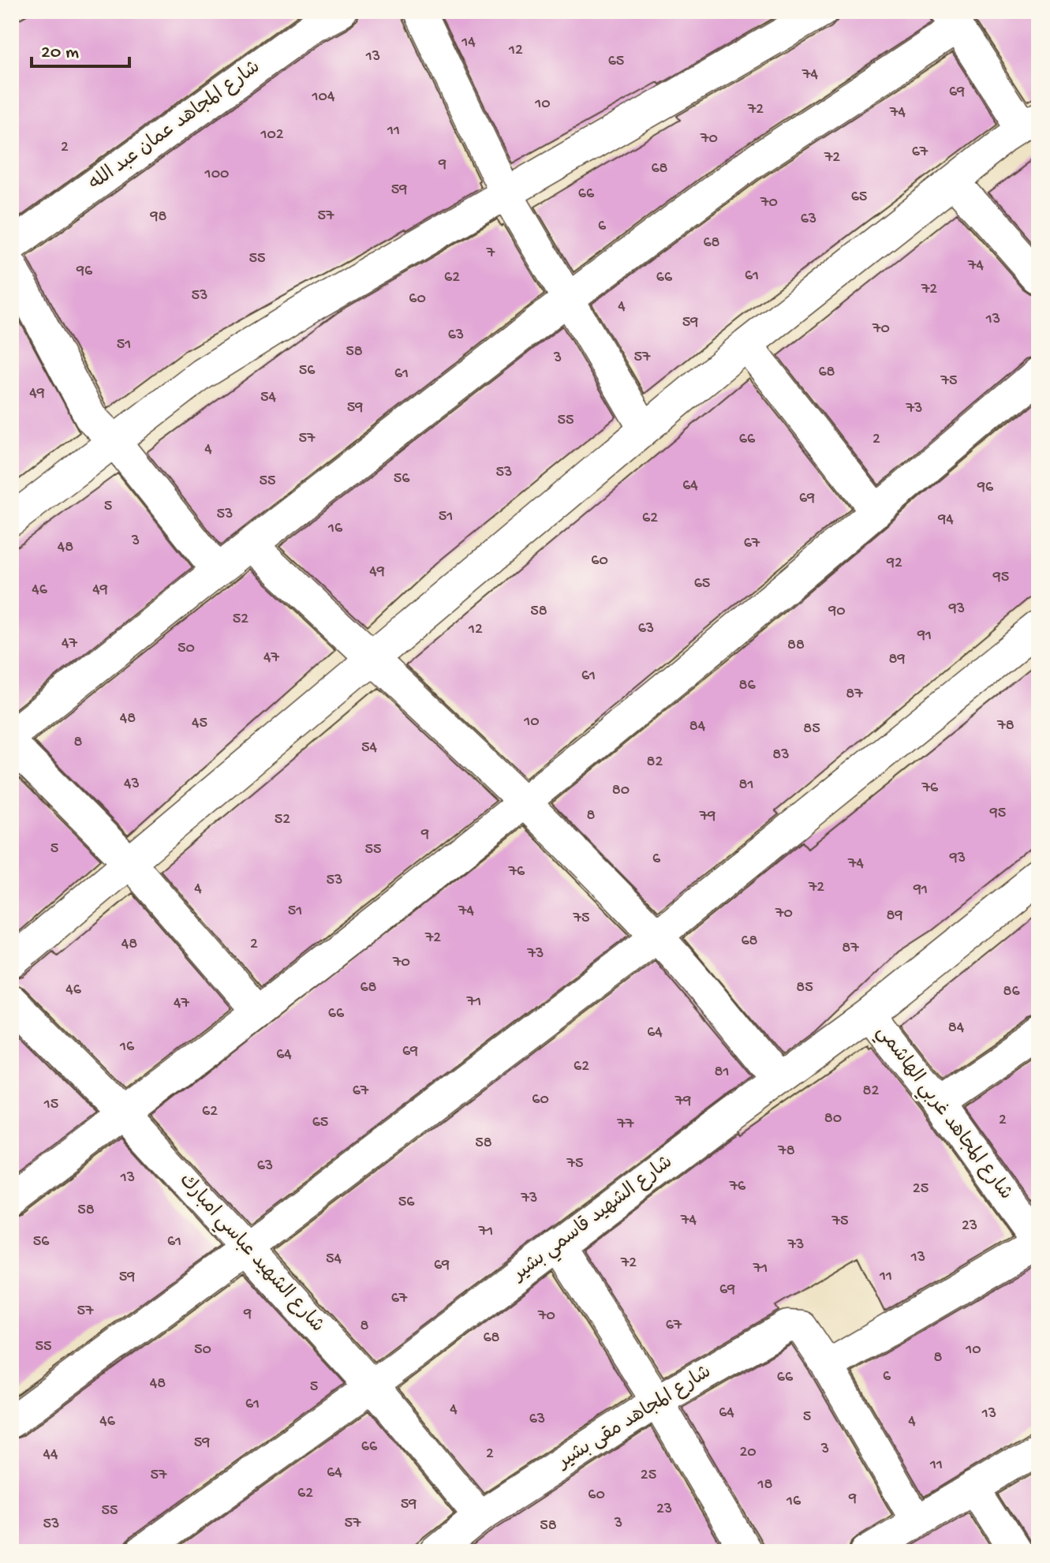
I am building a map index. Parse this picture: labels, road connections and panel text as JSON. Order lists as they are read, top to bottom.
{
  "streets": {
    "street": [
      "شارع المجاهد عمان عبد الله",
      "شارع المجاهد غربي الهاشمي",
      "شارع الشهيد قاسمي بشير",
      "شارع الشهيد عباسي امبارك",
      "شارع المجاهد مقى بشير"
    ]
  },
  "crossings": [
    ["شارع المجاهد غربي الهاشمي", "شارع الشهيد قاسمي بشير"],
    ["شارع الشهيد قاسمي بشير", "شارع الشهيد عباسي امبارك"],
    ["شارع الشهيد عباسي امبارك", "شارع المجاهد مقى بشير"]
  ],
  "house_numbers": [
    "14",
    "12",
    "13",
    "65",
    "74",
    "69",
    "104",
    "10",
    "72",
    "74",
    "11",
    "102",
    "70",
    "2",
    "67",
    "72",
    "9",
    "68",
    "100",
    "59",
    "66",
    "65",
    "70",
    "57",
    "98",
    "63",
    "6",
    "68",
    "7",
    "55",
    "74",
    "96",
    "61",
    "62",
    "66",
    "72",
    "53",
    "60",
    "4",
    "13",
    "59",
    "70",
    "63",
    "51",
    "58",
    "57",
    "3",
    "56",
    "68",
    "61",
    "75",
    "49",
    "54",
    "59",
    "73",
    "55",
    "57",
    "66",
    "2",
    "4",
    "53",
    "56",
    "55",
    "64",
    "96",
    "69",
    "5",
    "53",
    "51",
    "62",
    "94",
    "16",
    "3",
    "67",
    "48",
    "60",
    "92",
    "49",
    "95",
    "65",
    "46",
    "49",
    "93",
    "58",
    "90",
    "52",
    "63",
    "12",
    "91",
    "47",
    "88",
    "50",
    "47",
    "89",
    "61",
    "86",
    "87",
    "48",
    "10",
    "45",
    "78",
    "84",
    "85",
    "8",
    "54",
    "83",
    "82",
    "43",
    "81",
    "76",
    "80",
    "95",
    "8",
    "79",
    "52",
    "9",
    "5",
    "55",
    "93",
    "6",
    "74",
    "76",
    "53",
    "72",
    "4",
    "91",
    "51",
    "74",
    "70",
    "89",
    "75",
    "72",
    "68",
    "48",
    "2",
    "87",
    "73",
    "70",
    "68",
    "85",
    "46",
    "86",
    "71",
    "47",
    "66",
    "84",
    "64",
    "16",
    "69",
    "64",
    "62",
    "81",
    "67",
    "82",
    "60",
    "79",
    "15",
    "62",
    "80",
    "2",
    "65",
    "77",
    "58",
    "78",
    "75",
    "63",
    "13",
    "76",
    "25",
    "73",
    "56",
    "58",
    "74",
    "75",
    "23",
    "71",
    "56",
    "61",
    "73",
    "13",
    "54",
    "72",
    "69",
    "71",
    "11",
    "59",
    "69",
    "67",
    "57",
    "9",
    "70",
    "67",
    "8",
    "68",
    "55",
    "50",
    "10",
    "8",
    "6",
    "66",
    "48",
    "5",
    "61",
    "4",
    "64",
    "13",
    "5",
    "63",
    "46",
    "4",
    "59",
    "66",
    "3",
    "20",
    "2",
    "44",
    "11",
    "64",
    "57",
    "25",
    "18",
    "62",
    "60",
    "9",
    "16",
    "59",
    "23",
    "55",
    "57",
    "3",
    "53",
    "58"
  ],
  "scale_bar": "20 m"
}
